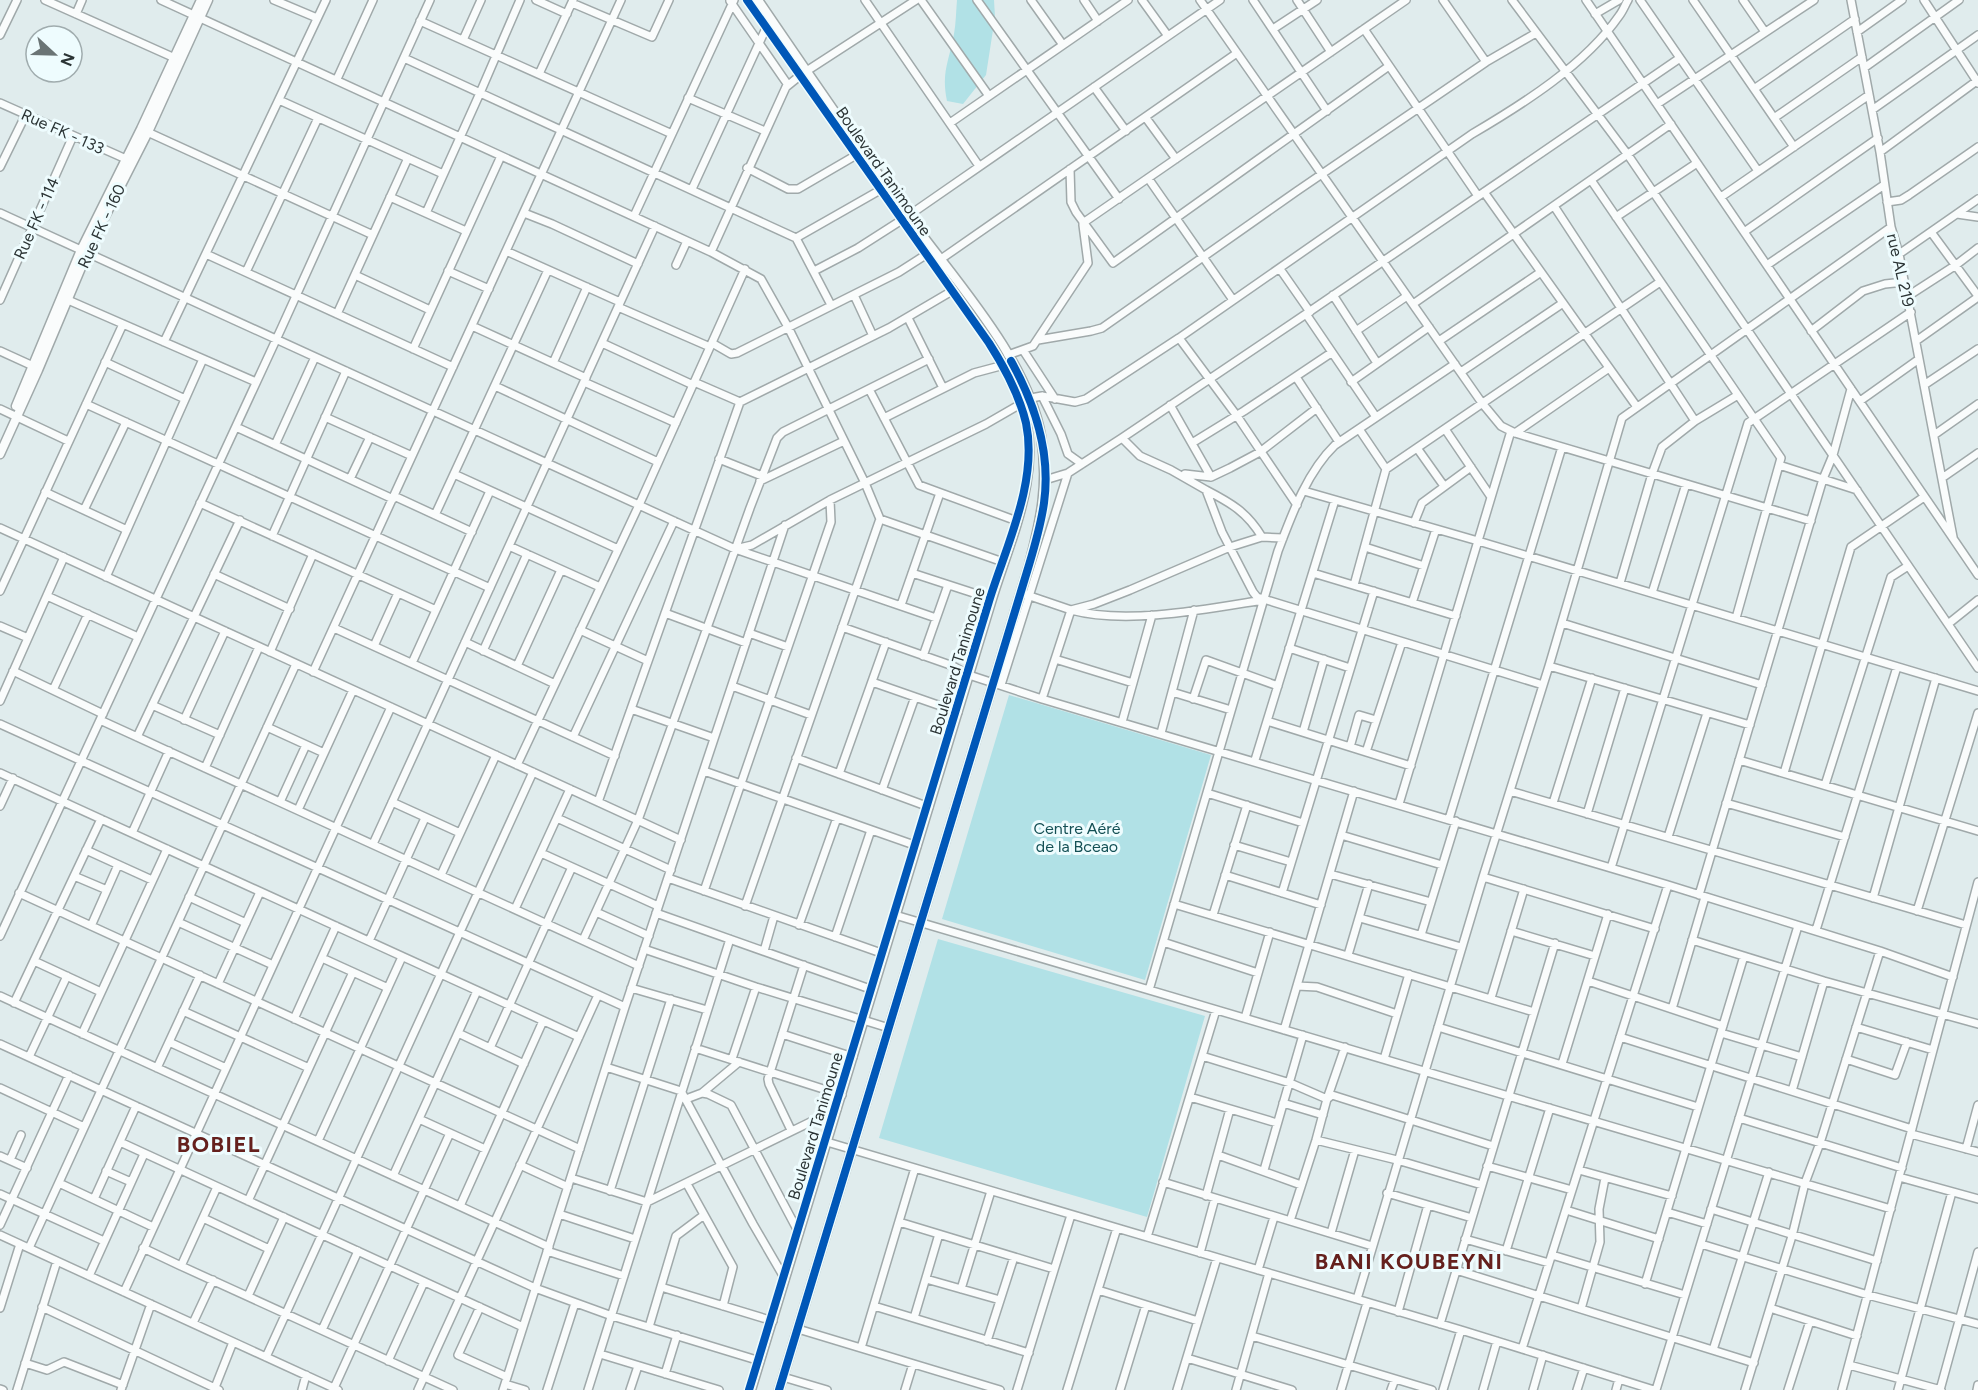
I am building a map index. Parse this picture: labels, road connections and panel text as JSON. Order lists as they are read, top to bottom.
{
  "streets": {
    "main road": ["Boulevard Tanimoune", "Rue FK - 160"],
    "street": ["Rue FK - 133", "Rue FK - 114", "rue AL 219"]
  },
  "crossings": [
    ["Rue FK - 133", "Rue FK - 114"],
    ["Rue FK - 133", "Rue FK - 160"]
  ],
  "districts": ["BOBIEL", "BANI KOUBEYNI"],
  "parks": ["Centre Aéré de la Bceao"],
  "north": "right"
}
